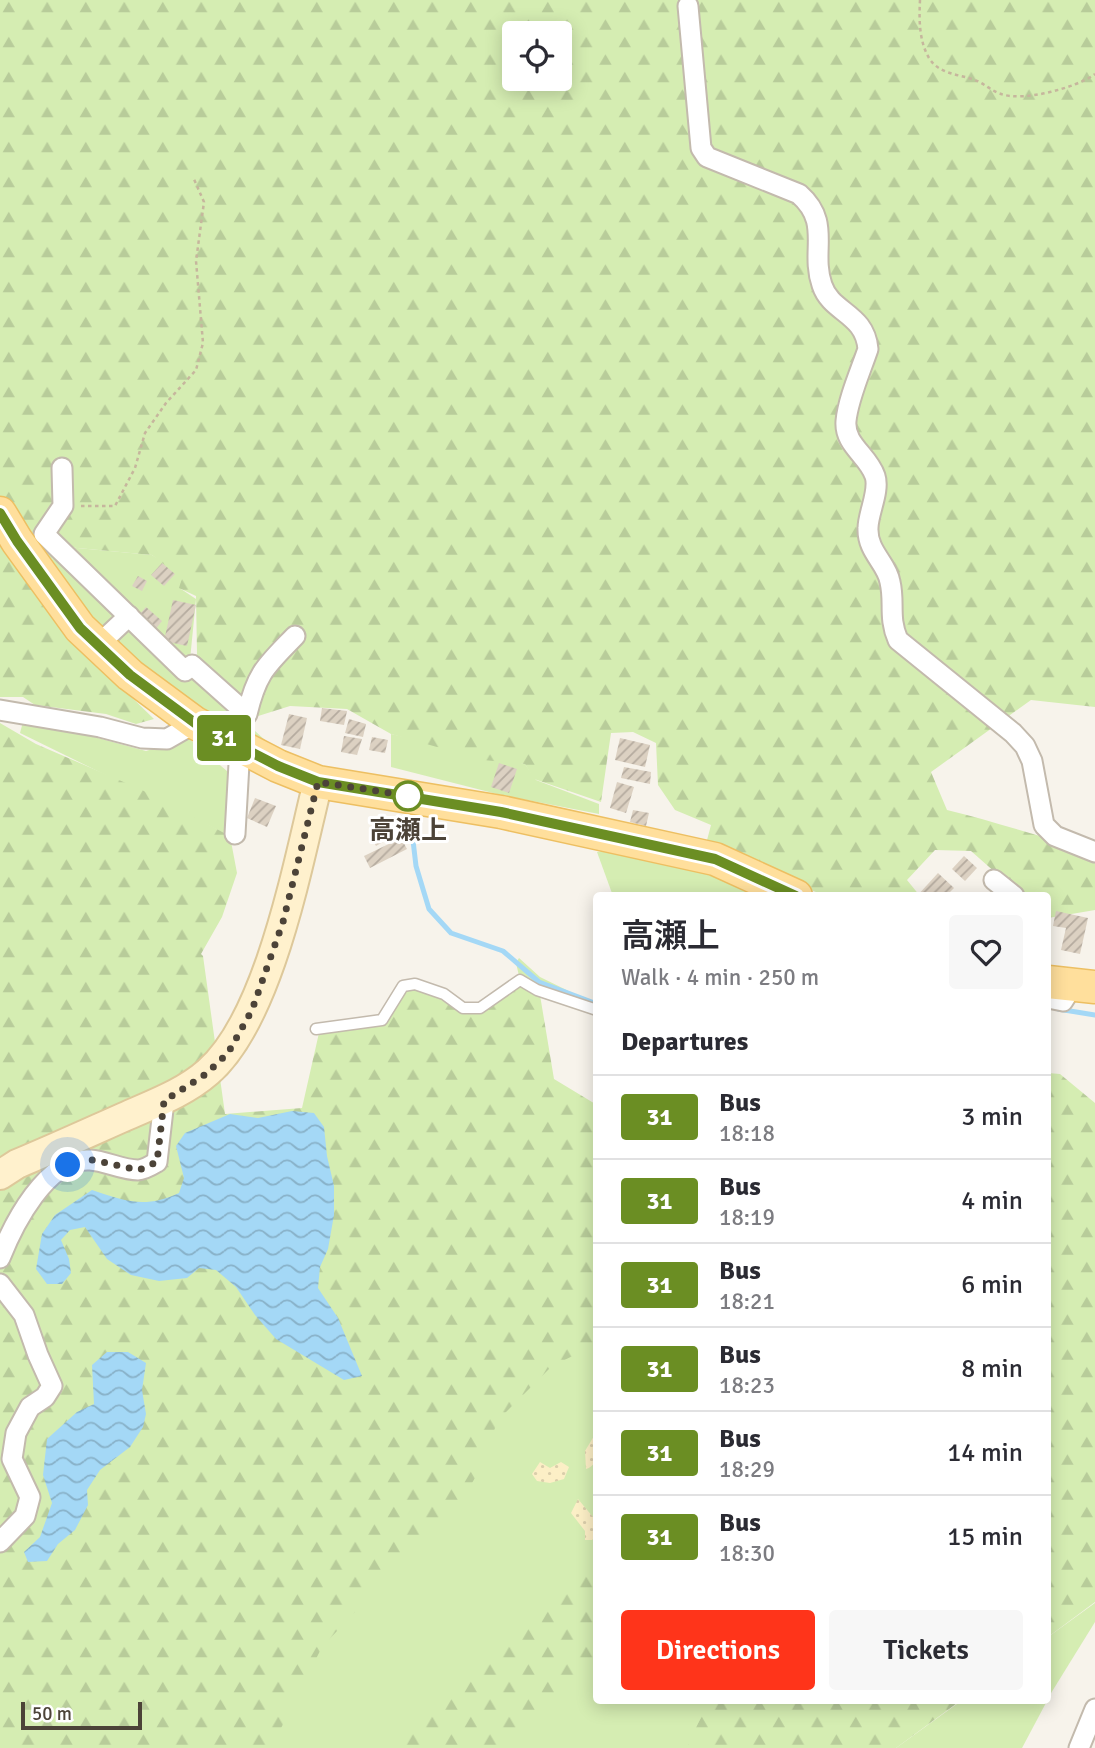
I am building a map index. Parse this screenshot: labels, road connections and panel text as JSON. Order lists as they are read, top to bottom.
{
  "places": ["高瀬上"],
  "lines": ["bus line 31"],
  "scale_bar": "50 m",
  "page": {
    "on_map": "31",
    "heading": [
      ["高瀬上", "Walk · 4 min · 250 m"],
      "Departures"
    ],
    "list": [
      {
        "mark": "31",
        "name": "Bus",
        "note": "18:18",
        "value": "3 min"
      },
      {
        "mark": "31",
        "name": "Bus",
        "note": "18:19",
        "value": "4 min"
      },
      {
        "mark": "31",
        "name": "Bus",
        "note": "18:21",
        "value": "6 min"
      },
      {
        "mark": "31",
        "name": "Bus",
        "note": "18:23",
        "value": "8 min"
      },
      {
        "mark": "31",
        "name": "Bus",
        "note": "18:29",
        "value": "14 min"
      },
      {
        "mark": "31",
        "name": "Bus",
        "note": "18:30",
        "value": "15 min"
      }
    ],
    "buttons": ["Directions", "Tickets"],
    "scale": "50 m"
  }
}
